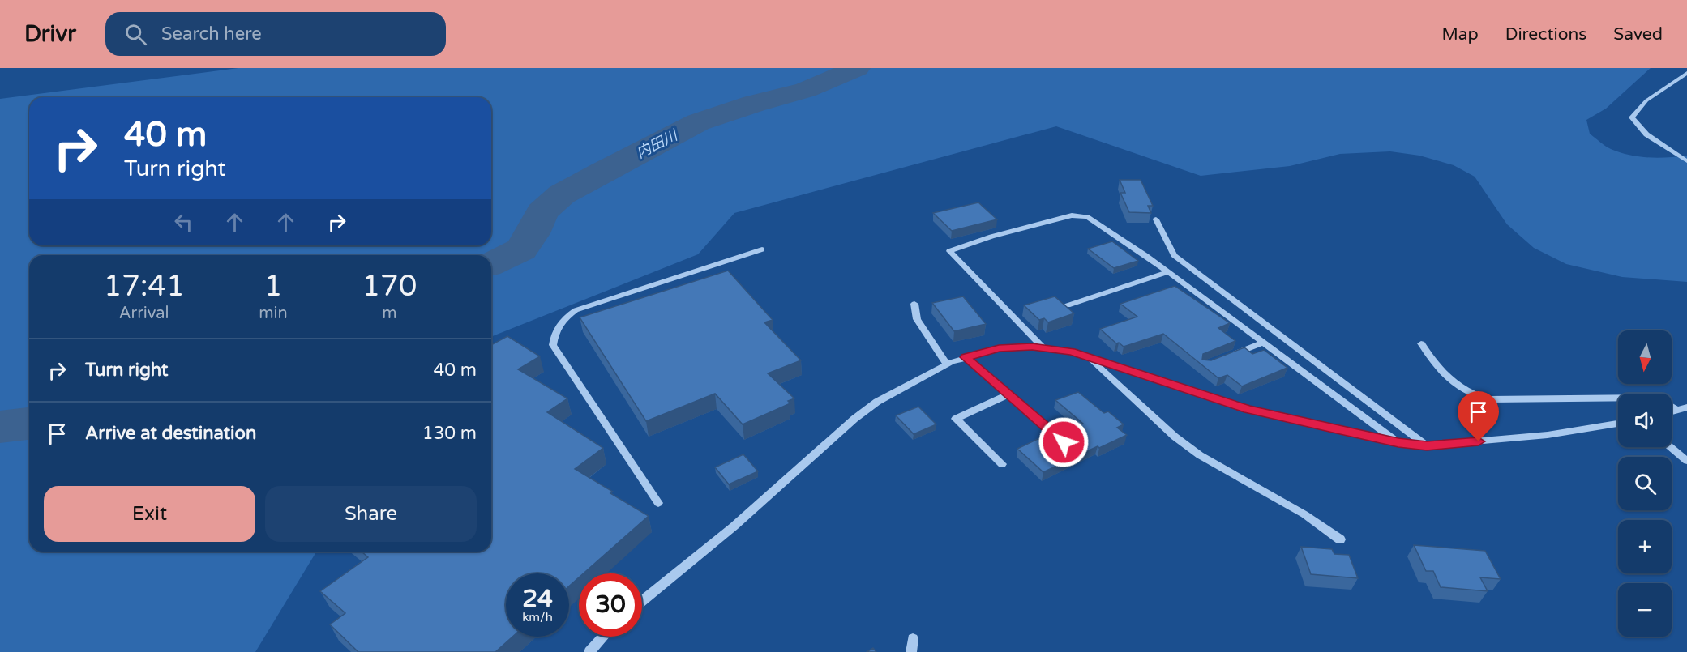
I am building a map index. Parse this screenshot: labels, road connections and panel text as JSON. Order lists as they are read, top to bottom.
{
  "water": ["内田川"],
  "north": "bottom",
  "page": {
    "header": "Drivr",
    "search": "Search here",
    "nav": ["Map", "Directions", "Saved"],
    "turn": ["40 m", "Turn right"],
    "eta": [
      "17:41",
      "Arrival",
      "1",
      "min",
      "170",
      "m"
    ],
    "map_buttons": ["+", "−"],
    "list": [
      {
        "name": "Turn right",
        "value": "40 m"
      },
      {
        "name": "Arrive at destination",
        "value": "130 m"
      }
    ],
    "buttons": ["Exit", "Share"],
    "speed": "24 km/h",
    "limit": "30"
  }
}
